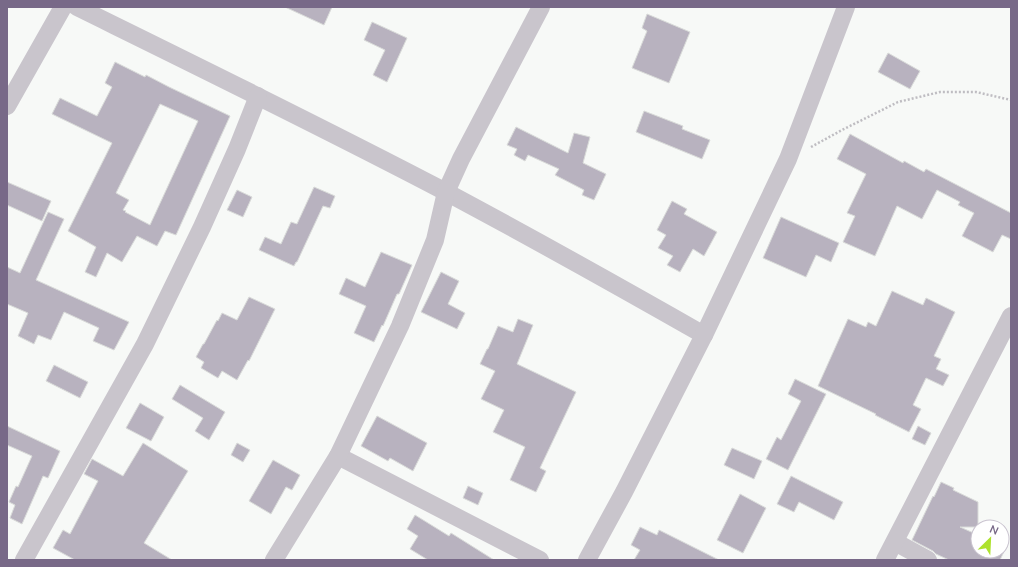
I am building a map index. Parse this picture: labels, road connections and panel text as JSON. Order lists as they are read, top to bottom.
{
  "north": "top right"
}
